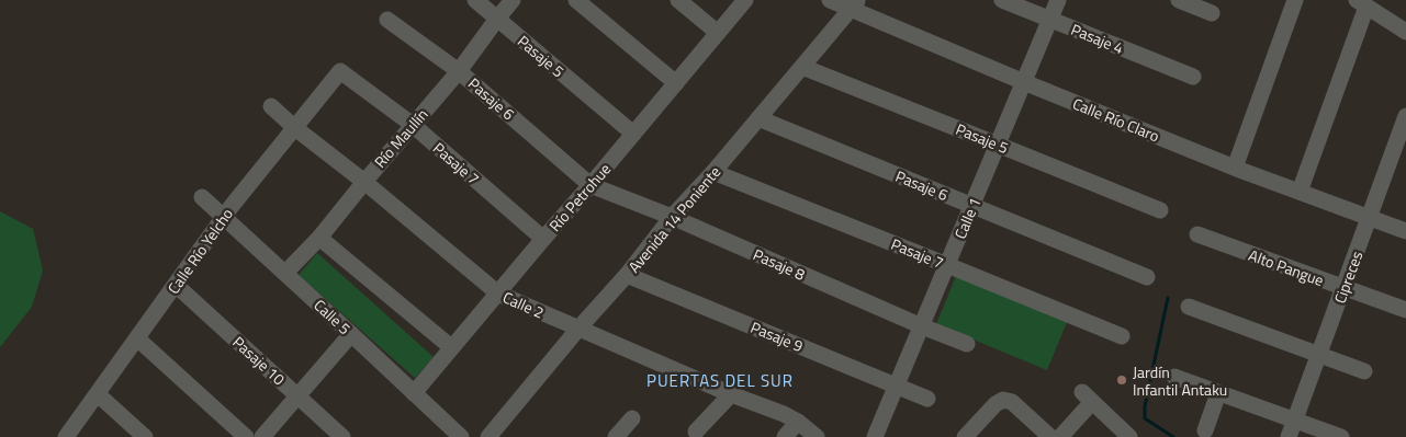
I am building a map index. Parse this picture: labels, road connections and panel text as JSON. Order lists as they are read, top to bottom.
{
  "streets": {
    "street": [
      "Pasaje 4",
      "Pasaje 5",
      "Pasaje 6",
      "Calle Río Claro",
      "Río Maullín",
      "Pasaje 7",
      "Río Petrohue",
      "Calle 1",
      "Avenida 14 Poniente",
      "Calle Río Yelcho",
      "Pasaje 8",
      "Alto Pangue",
      "Cipreces",
      "Calle 2",
      "Calle 5",
      "Pasaje 9",
      "Pasaje 10"
    ]
  },
  "crossings": [
    ["Pasaje 4", "Calle 1"],
    ["Pasaje 5", "Río Maullín"],
    ["Pasaje 5", "Río Petrohue"],
    ["Pasaje 5", "Calle 1"],
    ["Pasaje 5", "Avenida 14 Poniente"],
    ["Pasaje 6", "Río Maullín"],
    ["Pasaje 6", "Río Petrohue"],
    ["Pasaje 6", "Calle 1"],
    ["Pasaje 6", "Avenida 14 Poniente"],
    ["Pasaje 6", "Pasaje 8"],
    ["Calle Río Claro", "Calle 1"],
    ["Calle Río Claro", "Avenida 14 Poniente"],
    ["Calle Río Claro", "Cipreces"],
    ["Río Maullín", "Pasaje 7"],
    ["Río Maullín", "Calle 2"],
    ["Río Maullín", "Calle 5"],
    ["Pasaje 7", "Río Petrohue"],
    ["Pasaje 7", "Calle 1"],
    ["Pasaje 7", "Avenida 14 Poniente"],
    ["Pasaje 7", "Calle Río Yelcho"],
    ["Río Petrohue", "Pasaje 8"],
    ["Río Petrohue", "Calle 2"],
    ["Río Petrohue", "Calle 5"],
    ["Calle 1", "Pasaje 8"],
    ["Calle 1", "Pasaje 9"],
    ["Avenida 14 Poniente", "Pasaje 8"],
    ["Avenida 14 Poniente", "Calle 2"],
    ["Avenida 14 Poniente", "Pasaje 9"],
    ["Calle Río Yelcho", "Calle 2"],
    ["Calle Río Yelcho", "Calle 5"],
    ["Calle Río Yelcho", "Pasaje 10"],
    ["Alto Pangue", "Cipreces"]
  ],
  "districts": ["PUERTAS DEL SUR"],
  "places": ["Jardín Infantil Antaku"]
}
